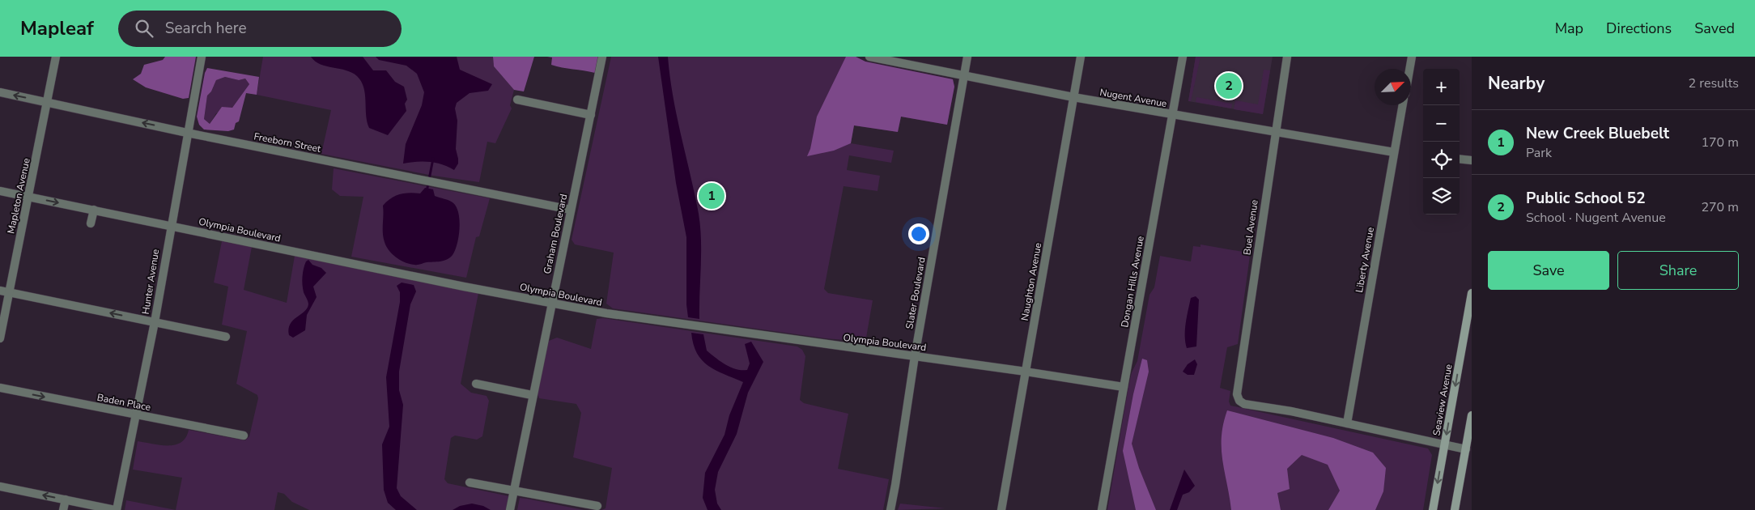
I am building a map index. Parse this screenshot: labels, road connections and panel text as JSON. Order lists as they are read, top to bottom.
{
  "streets": {
    "street": [
      "Nugent Avenue",
      "Freeborn Street",
      "Mapleton Avenue",
      "Buel Avenue",
      "Olympia Boulevard",
      "Graham Boulevard",
      "Liberty Avenue",
      "Hunter Avenue",
      "Naughton Avenue",
      "Dongan Hills Avenue",
      "Slater Boulevard",
      "Seaview Avenue",
      "Baden Place"
    ]
  },
  "crossings": [
    ["Nugent Avenue", "Buel Avenue"],
    ["Nugent Avenue", "Liberty Avenue"],
    ["Nugent Avenue", "Naughton Avenue"],
    ["Nugent Avenue", "Dongan Hills Avenue"],
    ["Nugent Avenue", "Slater Boulevard"],
    ["Freeborn Street", "Mapleton Avenue"],
    ["Freeborn Street", "Graham Boulevard"],
    ["Freeborn Street", "Hunter Avenue"],
    ["Mapleton Avenue", "Olympia Boulevard"],
    ["Buel Avenue", "Liberty Avenue"],
    ["Olympia Boulevard", "Graham Boulevard"],
    ["Olympia Boulevard", "Hunter Avenue"],
    ["Olympia Boulevard", "Naughton Avenue"],
    ["Olympia Boulevard", "Dongan Hills Avenue"],
    ["Olympia Boulevard", "Slater Boulevard"],
    ["Hunter Avenue", "Baden Place"]
  ],
  "one_way": ["Baden Place"],
  "north": "top right",
  "page": {
    "header": "Mapleaf",
    "search": "Search here",
    "nav": ["Map", "Directions", "Saved"],
    "heading": ["Nearby", "2 results"],
    "map_buttons": ["+", "−"],
    "pins": ["2", "1"],
    "list": [
      {
        "mark": "1",
        "name": "New Creek Bluebelt",
        "note": "Park",
        "value": "170 m"
      },
      {
        "mark": "2",
        "name": "Public School 52",
        "note": "School · Nugent Avenue",
        "value": "270 m"
      }
    ],
    "buttons": ["Save", "Share"]
  }
}
